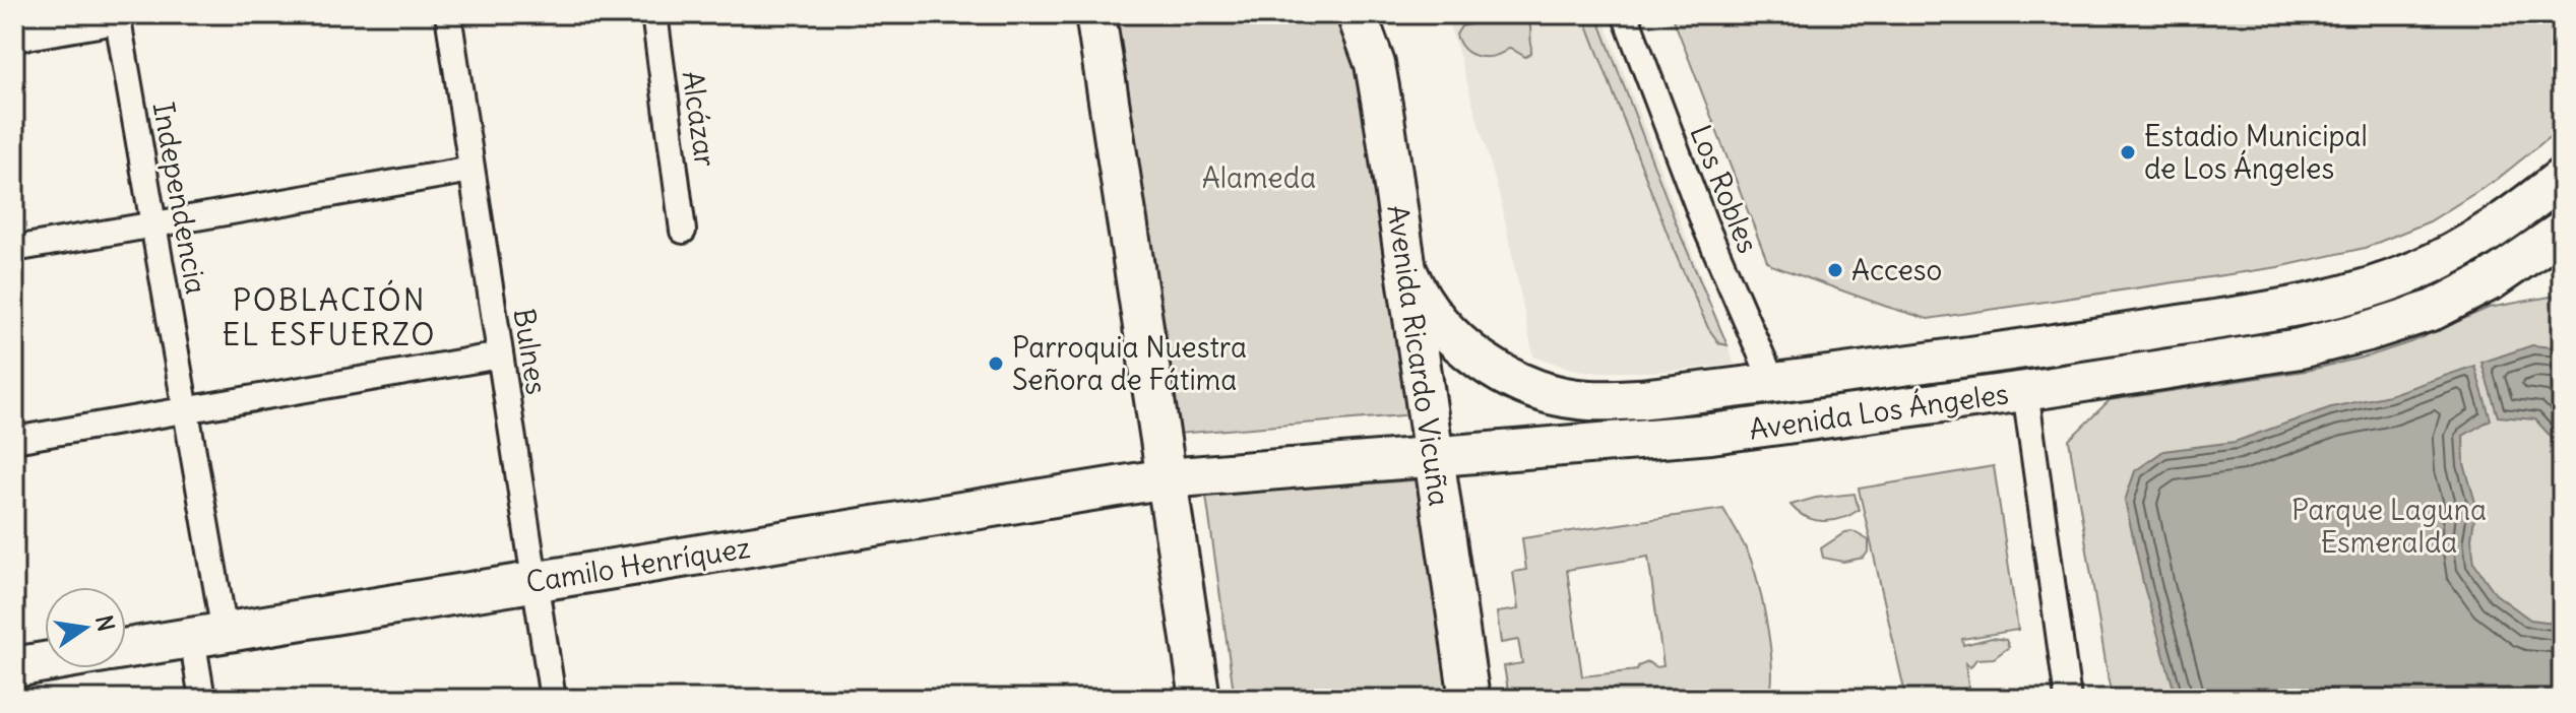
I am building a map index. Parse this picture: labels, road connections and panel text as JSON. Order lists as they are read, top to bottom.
{
  "streets": {
    "main road": ["Avenida Ricardo Vicuña", "Avenida Los Ángeles", "Camilo Henríquez"],
    "street": [
      "Alcázar",
      "Los Robles",
      "Independencia",
      "Bulnes"
    ]
  },
  "crossings": [
    ["Los Robles", "Avenida Los Ángeles"],
    ["Independencia", "Camilo Henríquez"],
    ["Bulnes", "Camilo Henríquez"],
    ["Avenida Ricardo Vicuña", "Avenida Los Ángeles"],
    ["Avenida Los Ángeles", "Camilo Henríquez"]
  ],
  "districts": ["POBLACIÓN EL ESFUERZO"],
  "parks": ["Alameda", "Parque Laguna Esmeralda"],
  "places": ["Estadio Municipal de Los Ángeles", "Acceso", "Parroquia Nuestra Señora de Fátima"],
  "north": "right"
}
